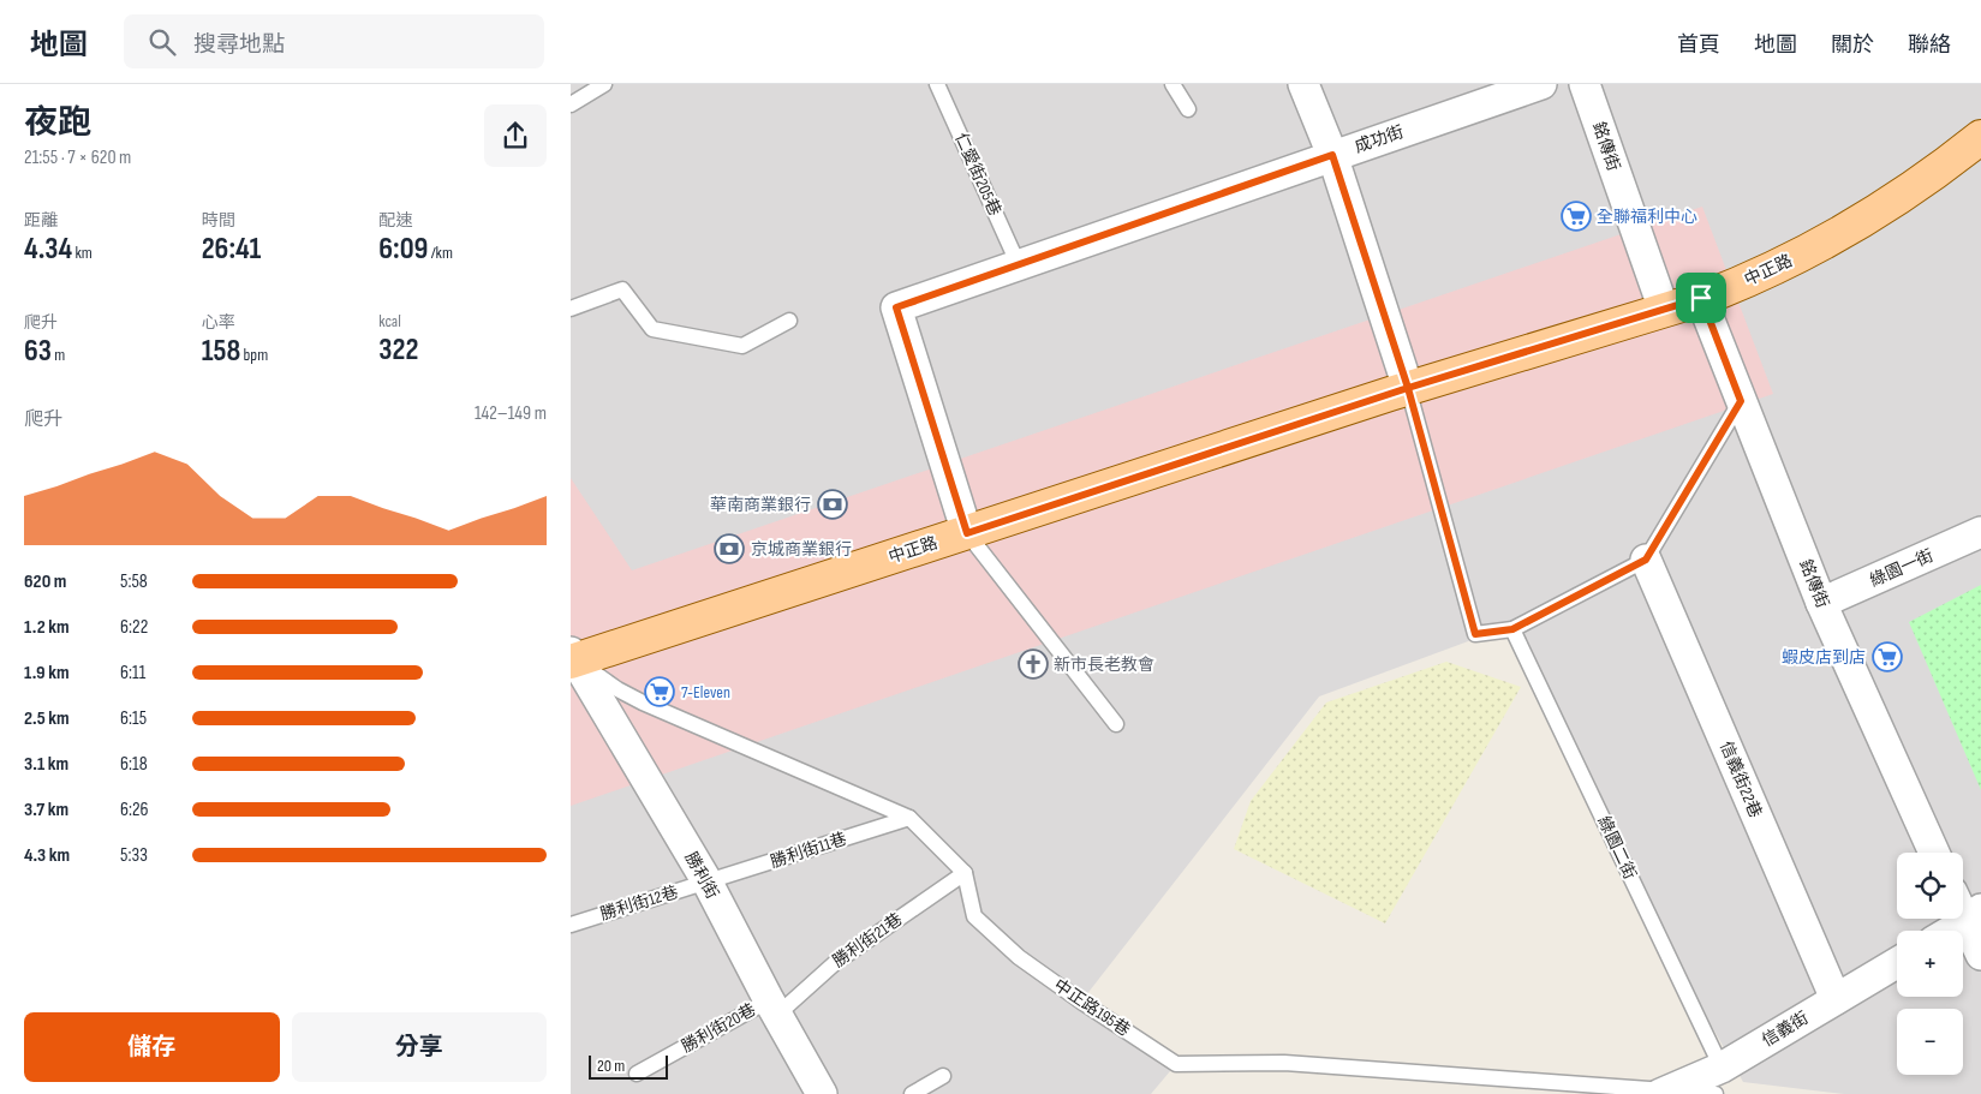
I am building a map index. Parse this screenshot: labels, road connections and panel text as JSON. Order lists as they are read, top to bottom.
{
  "streets": {
    "main road": ["中正路"],
    "street": [
      "成功街",
      "銘傳街",
      "綠園一街",
      "信義街22巷",
      "勝利街",
      "信義街"
    ],
    "lane": [
      "仁愛街205巷",
      "綠園二街",
      "勝利街11巷",
      "勝利街12巷",
      "勝利街21巷",
      "中正路195巷",
      "勝利街20巷"
    ]
  },
  "crossings": [
    ["成功街", "仁愛街205巷"],
    ["成功街", "中正路"],
    ["銘傳街", "中正路"],
    ["銘傳街", "綠園一街"],
    ["中正路", "勝利街"],
    ["信義街22巷", "信義街"],
    ["綠園二街", "信義街"],
    ["勝利街11巷", "勝利街"],
    ["勝利街11巷", "勝利街12巷"],
    ["勝利街", "勝利街12巷"],
    ["勝利街", "勝利街21巷"],
    ["勝利街", "勝利街20巷"],
    ["勝利街21巷", "中正路195巷"],
    ["勝利街21巷", "勝利街20巷"],
    ["中正路195巷", "信義街"]
  ],
  "places": {
    "supermarket": ["全聯福利中心", "蝦皮店到店", "7-Eleven"],
    "bank": ["華南商業銀行", "京城商業銀行"],
    "church": ["新市長老教會"]
  },
  "scale_bar": "20 m",
  "page": {
    "header": "地圖",
    "search": "搜尋地點",
    "nav": [
      "首頁",
      "地圖",
      "關於",
      "聯絡"
    ],
    "heading": ["夜跑", "21:55 · 7 × 620 m"],
    "stats": [
      ["距離", "4.34 km"],
      ["時間", "26:41"],
      ["配速", "6:09 /km"],
      ["爬升", "63 m"],
      ["心率", "158 bpm"],
      ["kcal", "322"]
    ],
    "chart": ["爬升", "142–149 m"],
    "list": [
      {
        "name": "620 m",
        "note": "5:58"
      },
      {
        "name": "1.2 km",
        "note": "6:22"
      },
      {
        "name": "1.9 km",
        "note": "6:11"
      },
      {
        "name": "2.5 km",
        "note": "6:15"
      },
      {
        "name": "3.1 km",
        "note": "6:18"
      },
      {
        "name": "3.7 km",
        "note": "6:26"
      },
      {
        "name": "4.3 km",
        "note": "5:33"
      }
    ],
    "map_buttons": ["+", "−"],
    "buttons": ["儲存", "分享"],
    "scale": "20 m"
  }
}
